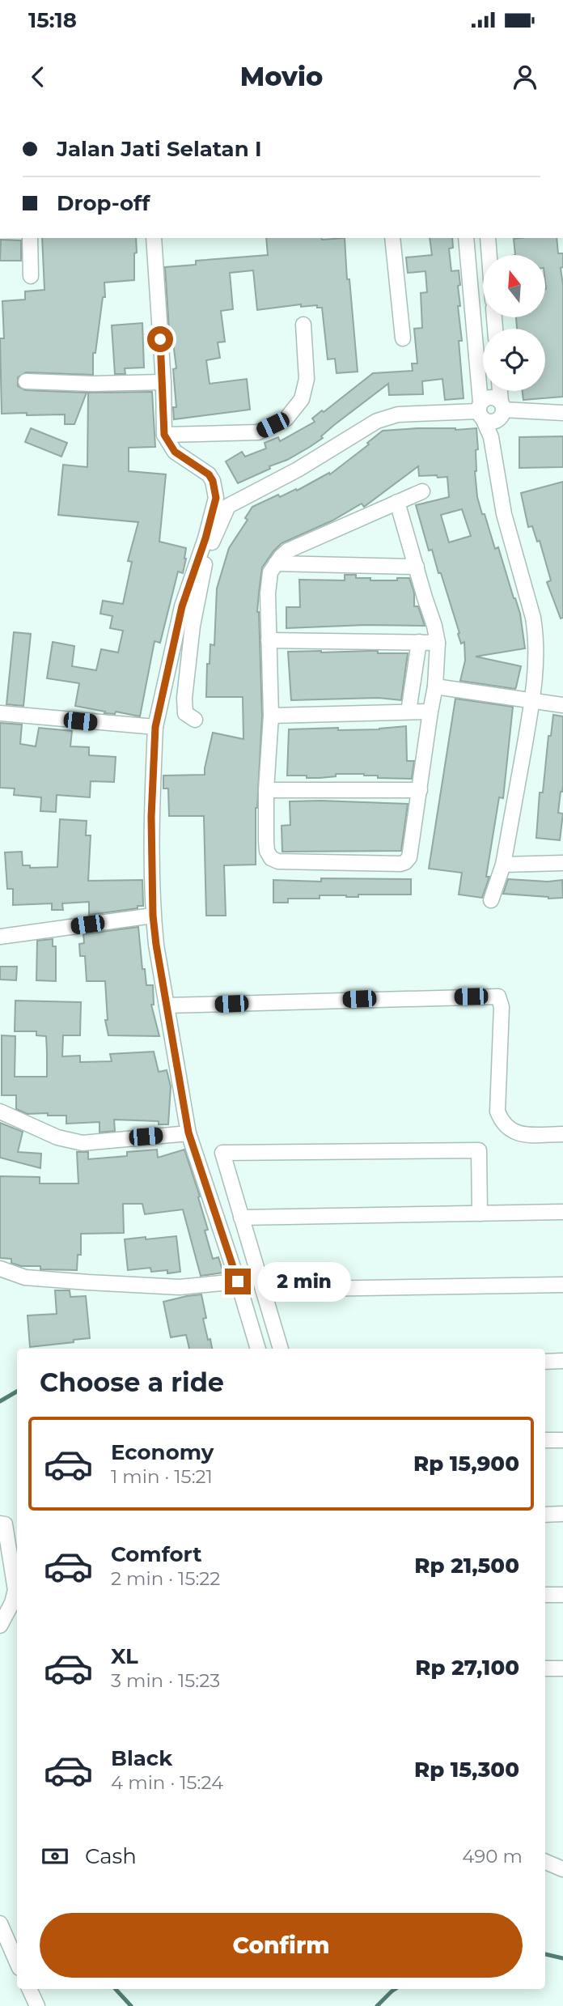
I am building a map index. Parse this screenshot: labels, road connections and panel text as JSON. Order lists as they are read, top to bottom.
{
  "north": "top",
  "page": {
    "status": "15:18",
    "header": "Movio",
    "banner": ["Jalan Jati Selatan I", "Drop-off"],
    "bubble": "2 min",
    "heading": "Choose a ride",
    "list": [
      {
        "name": "Economy",
        "note": "1 min · 15:21",
        "value": "Rp 15,900"
      },
      {
        "name": "Comfort",
        "note": "2 min · 15:22",
        "value": "Rp 21,500"
      },
      {
        "name": "XL",
        "note": "3 min · 15:23",
        "value": "Rp 27,100"
      },
      {
        "name": "Black",
        "note": "4 min · 15:24",
        "value": "Rp 15,300"
      }
    ],
    "pay": ["Cash", "490 m"],
    "buttons": "Confirm"
  }
}
